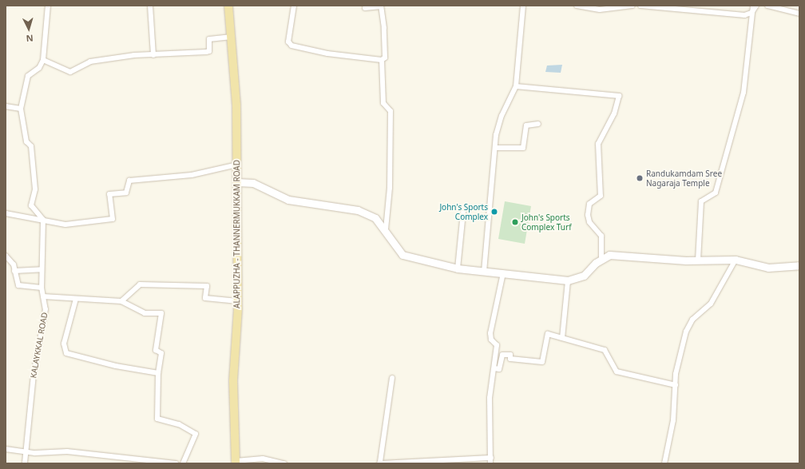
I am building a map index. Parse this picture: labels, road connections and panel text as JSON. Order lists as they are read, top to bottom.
{
  "streets": {
    "main road": ["ALAPPUZHA - THANNERMUKKAM ROAD"],
    "street": ["KALAYKKAL ROAD"]
  },
  "places": ["Randukamdam Sree Nagaraja Temple", "John's Sports Complex", "John's Sports Complex Turf"],
  "north": "bottom"
}
